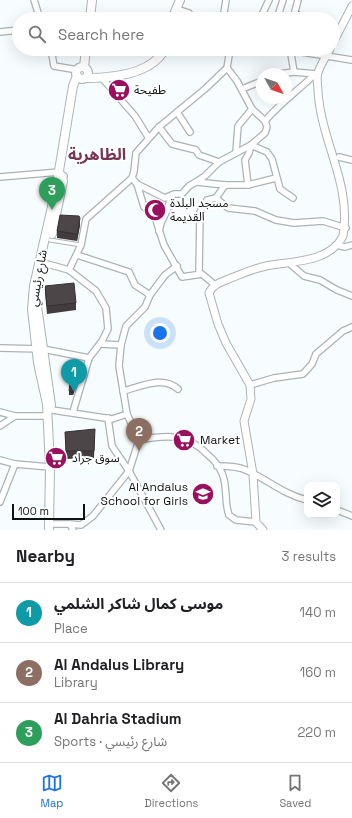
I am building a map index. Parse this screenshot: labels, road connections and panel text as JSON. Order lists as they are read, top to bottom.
{
  "streets": {
    "main road": ["شارع رئيسي"]
  },
  "districts": ["الظاهرية"],
  "places": {
    "supermarket": ["طفيحة", "Market", "سوق جراد"],
    "mosque": ["مسجد البلدة القديمة"],
    "school or university": ["Al Andalus School for Girls"]
  },
  "scale_bar": "100 m",
  "north": "bottom right",
  "page": {
    "search": "Search here",
    "pins": ["3", "1", "2"],
    "scale": "100 m",
    "heading": ["Nearby", "3 results"],
    "list": [
      {
        "mark": "1",
        "name": "موسى كمال شاكر الشلمي",
        "note": "Place",
        "value": "140 m"
      },
      {
        "mark": "2",
        "name": "Al Andalus Library",
        "note": "Library",
        "value": "160 m"
      },
      {
        "mark": "3",
        "name": "Al Dahria Stadium",
        "note": "Sports · شارع رئيسي",
        "value": "220 m"
      }
    ],
    "nav": ["Map", "Directions", "Saved"]
  }
}
